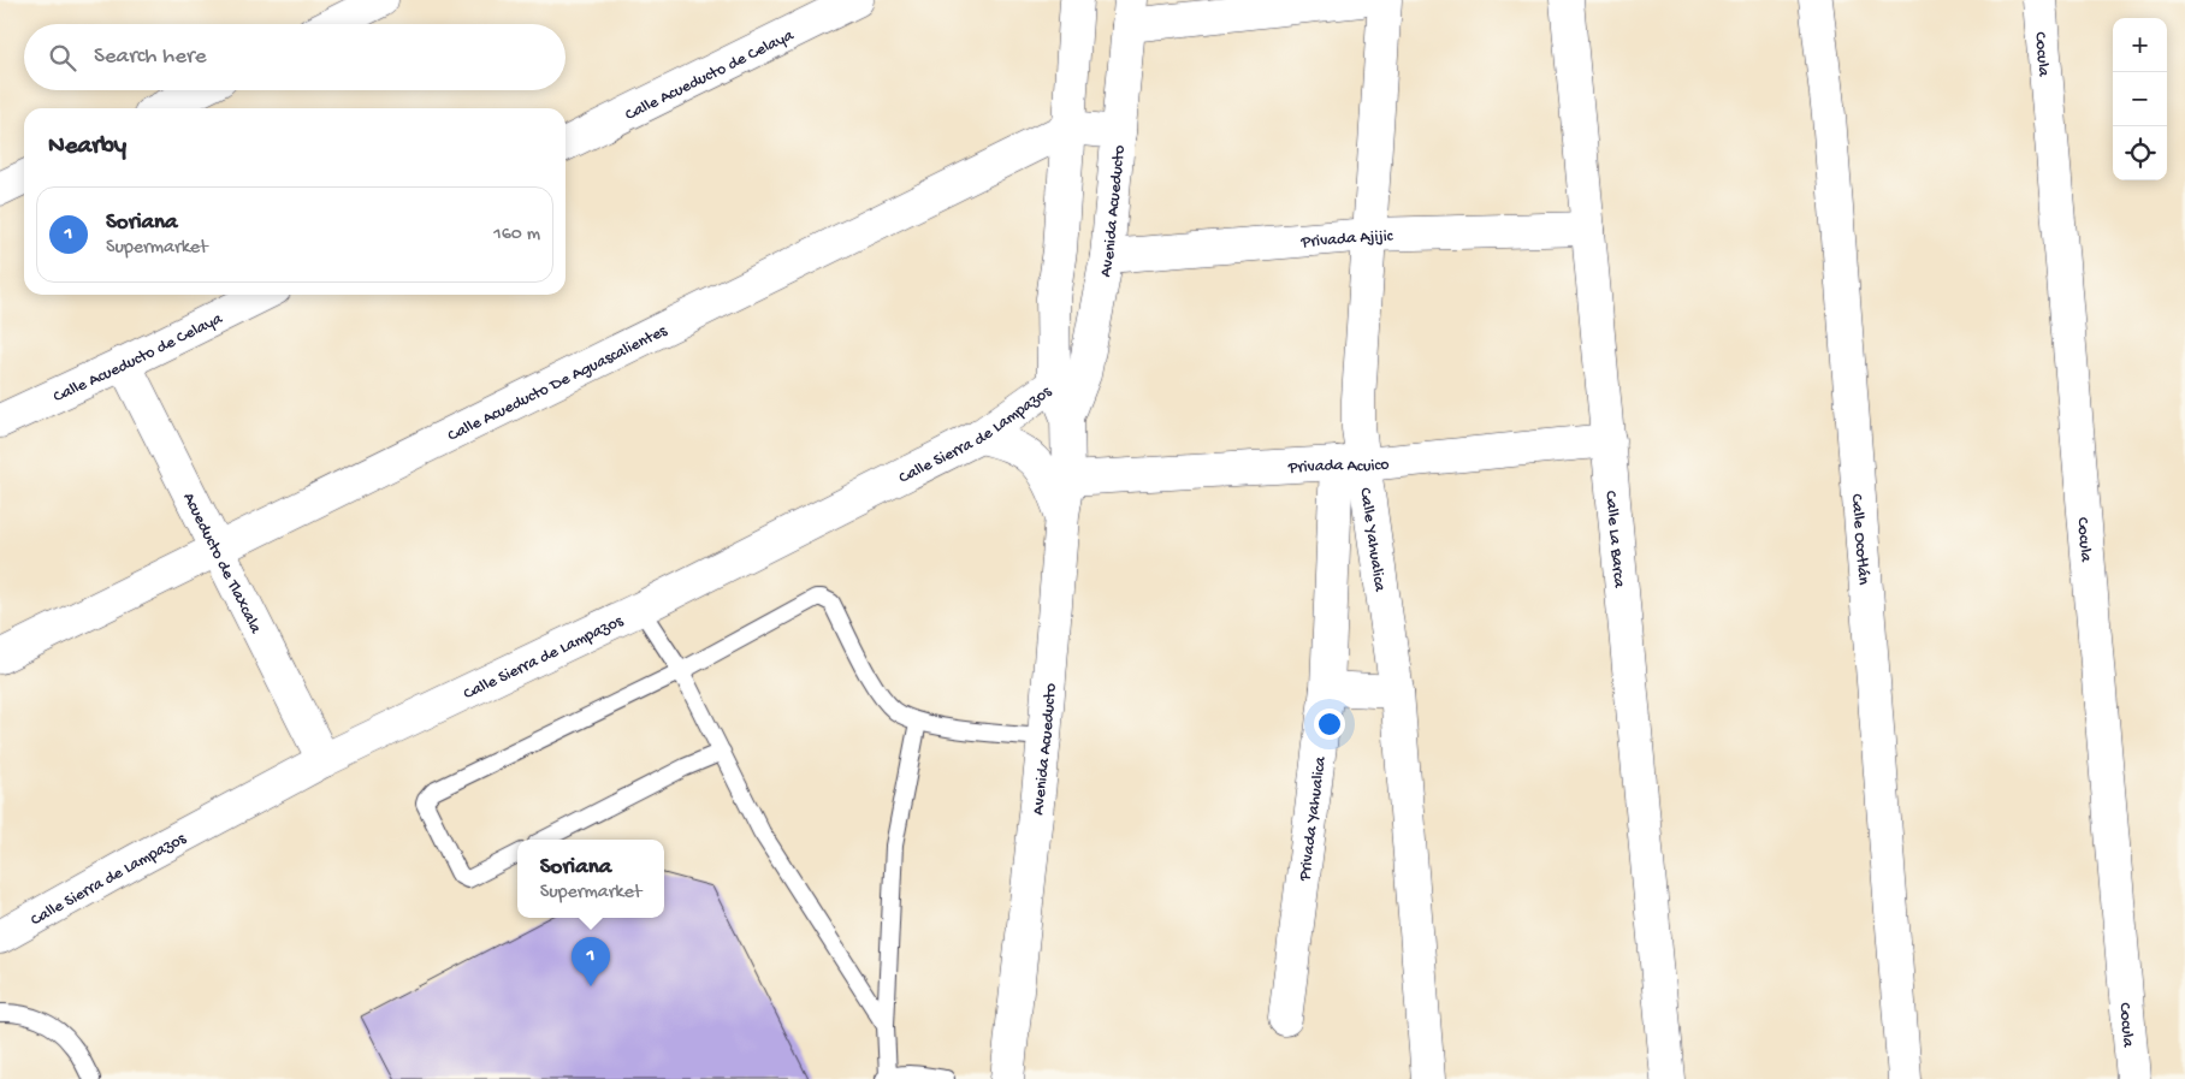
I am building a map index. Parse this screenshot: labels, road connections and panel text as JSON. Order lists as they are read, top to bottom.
{
  "streets": {
    "street": [
      "Cocula",
      "Calle Acueducto de Celaya",
      "Avenida Acueducto",
      "Privada Ajijic",
      "Calle Acueducto De Aguascalientes",
      "Calle Sierra de Lampazos",
      "Privada Acuico",
      "Calle La Barca",
      "Calle Ocotlán",
      "Calle Yahualica",
      "Acueducto de Tlaxcala",
      "Privada Yahualica"
    ]
  },
  "crossings": [
    ["Calle Acueducto de Celaya", "Acueducto de Tlaxcala"],
    ["Avenida Acueducto", "Privada Ajijic"],
    ["Avenida Acueducto", "Calle Acueducto De Aguascalientes"],
    ["Avenida Acueducto", "Calle Sierra de Lampazos"],
    ["Avenida Acueducto", "Privada Acuico"],
    ["Privada Ajijic", "Calle La Barca"],
    ["Privada Ajijic", "Calle Yahualica"],
    ["Calle Acueducto De Aguascalientes", "Acueducto de Tlaxcala"],
    ["Calle Sierra de Lampazos", "Acueducto de Tlaxcala"],
    ["Privada Acuico", "Calle La Barca"],
    ["Privada Acuico", "Calle Yahualica"],
    ["Privada Acuico", "Privada Yahualica"],
    ["Calle Yahualica", "Privada Yahualica"]
  ],
  "page": {
    "map_buttons": ["+", "−"],
    "search": "Search here",
    "heading": "Nearby",
    "list": [
      {
        "mark": "1",
        "name": "Soriana",
        "note": "Supermarket",
        "value": "160 m"
      }
    ],
    "popup": ["Soriana", "Supermarket"],
    "pins": "1"
  }
}
